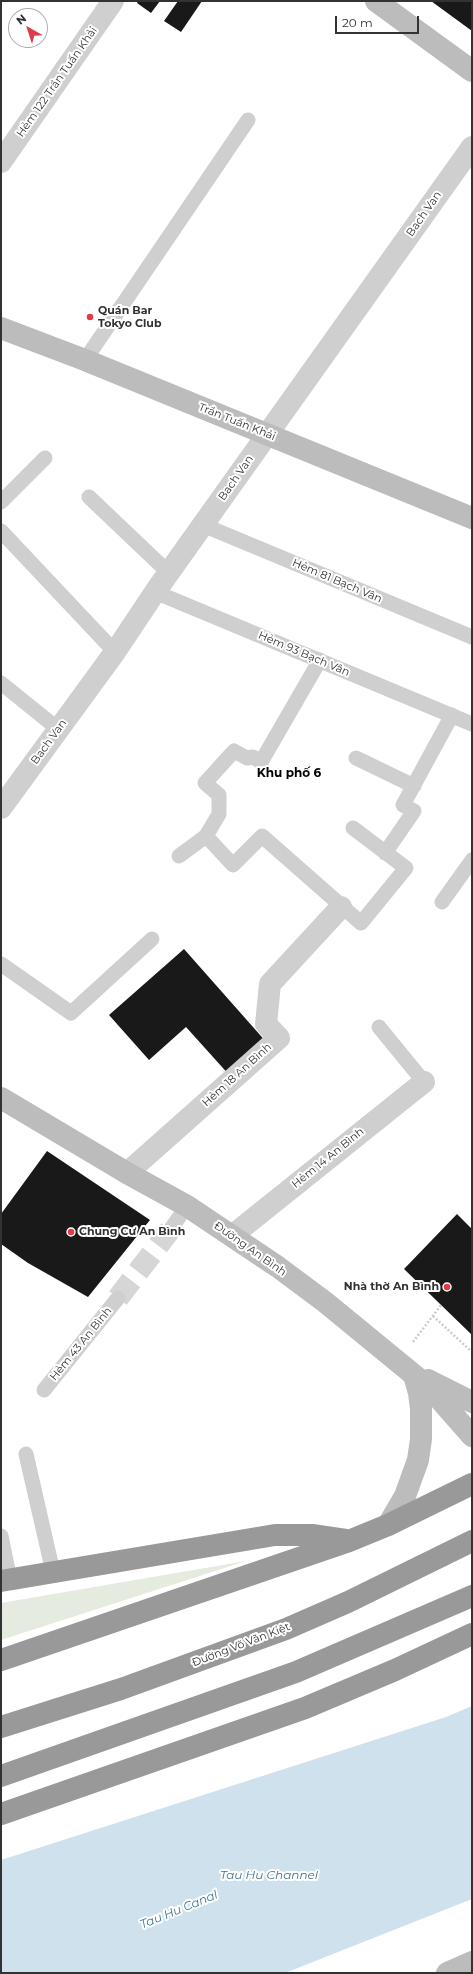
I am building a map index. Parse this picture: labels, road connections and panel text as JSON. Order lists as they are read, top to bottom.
{
  "streets": {
    "highway": ["Đường Võ Văn Kiệt"],
    "street": [
      "Hẻm 122 Trần Tuấn Khải",
      "Bach Van",
      "Trần Tuấn Khải",
      "Hẻm 18 An Bình",
      "Hẻm 14 An Bình",
      "Đường An Bình"
    ],
    "lane": ["Hẻm 81 Bạch Vân", "Hẻm 93 Bạch Vân", "Hẻm 43 An Bình"]
  },
  "crossings": [
    ["Bach Van", "Trần Tuấn Khải"],
    ["Bach Van", "Hẻm 81 Bạch Vân"],
    ["Bach Van", "Hẻm 93 Bạch Vân"],
    ["Hẻm 18 An Bình", "Đường An Bình"],
    ["Hẻm 14 An Bình", "Đường An Bình"]
  ],
  "districts": ["Khu phố 6"],
  "water": ["Tau Hu Channel", "Tau Hu Canal"],
  "places": ["Quán Bar Tokyo Club", "Chung Cư An Bình", "Nhà thờ An Bình"],
  "scale_bar": "20 m",
  "north": "top left"
}
